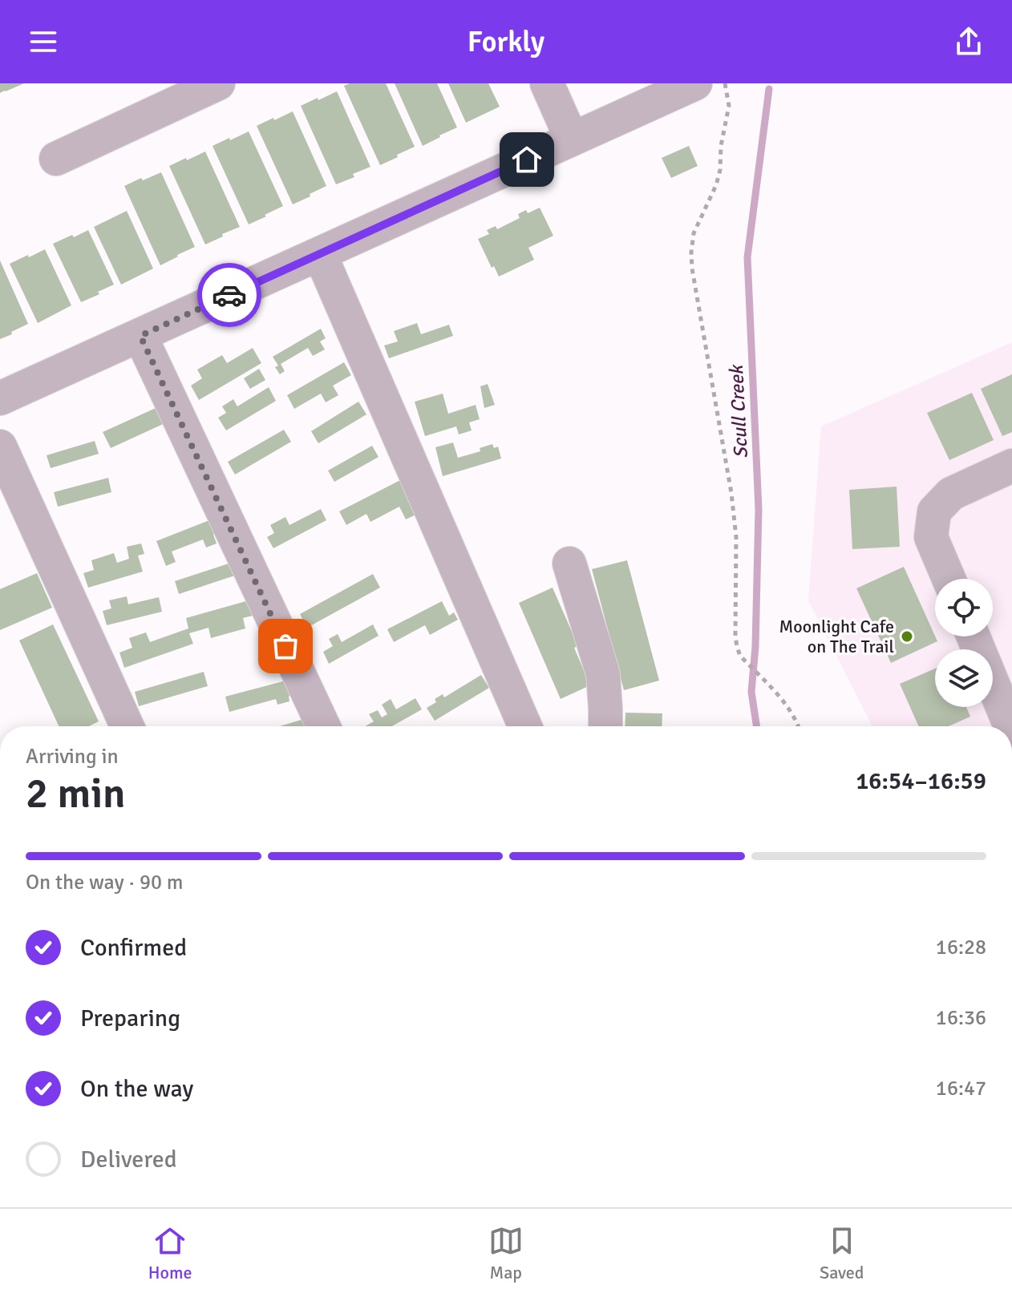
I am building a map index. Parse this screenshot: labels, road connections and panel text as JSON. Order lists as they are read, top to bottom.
{
  "water": ["Scull Creek"],
  "places": ["Moonlight Cafe on The Trail"],
  "page": {
    "header": "Forkly",
    "heading": ["2 min", "Arriving in", "16:54–16:59"],
    "bar": "On the way · 90 m",
    "list": [
      ["Confirmed", "16:28"],
      ["Preparing", "16:36"],
      ["On the way", "16:47"],
      "Delivered"
    ],
    "tabs": ["Home", "Map", "Saved"]
  }
}
